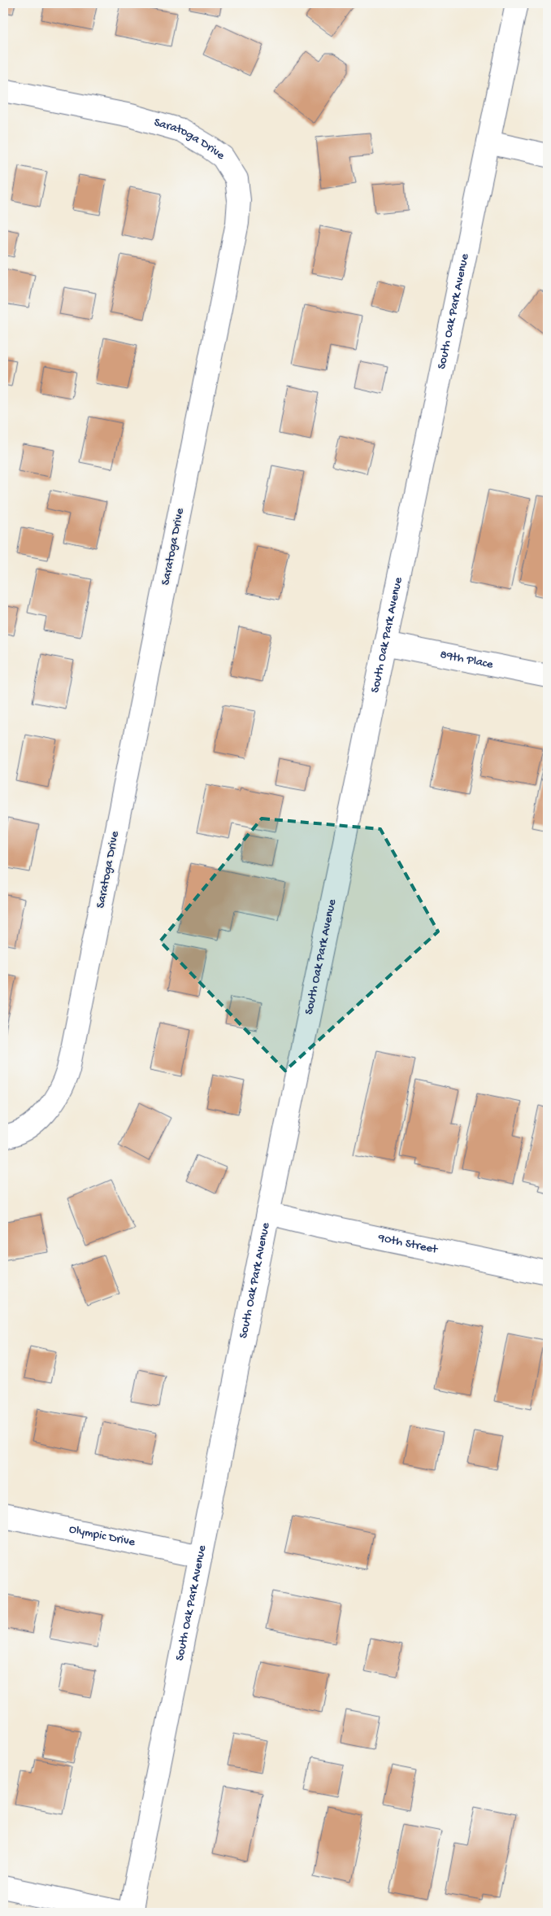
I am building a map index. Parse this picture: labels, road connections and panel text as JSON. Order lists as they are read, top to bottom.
{
  "streets": {
    "street": [
      "Saratoga Drive",
      "South Oak Park Avenue",
      "89th Place",
      "90th Street",
      "Olympic Drive"
    ]
  },
  "crossings": [
    ["South Oak Park Avenue", "89th Place"],
    ["South Oak Park Avenue", "90th Street"],
    ["South Oak Park Avenue", "Olympic Drive"]
  ]
}
